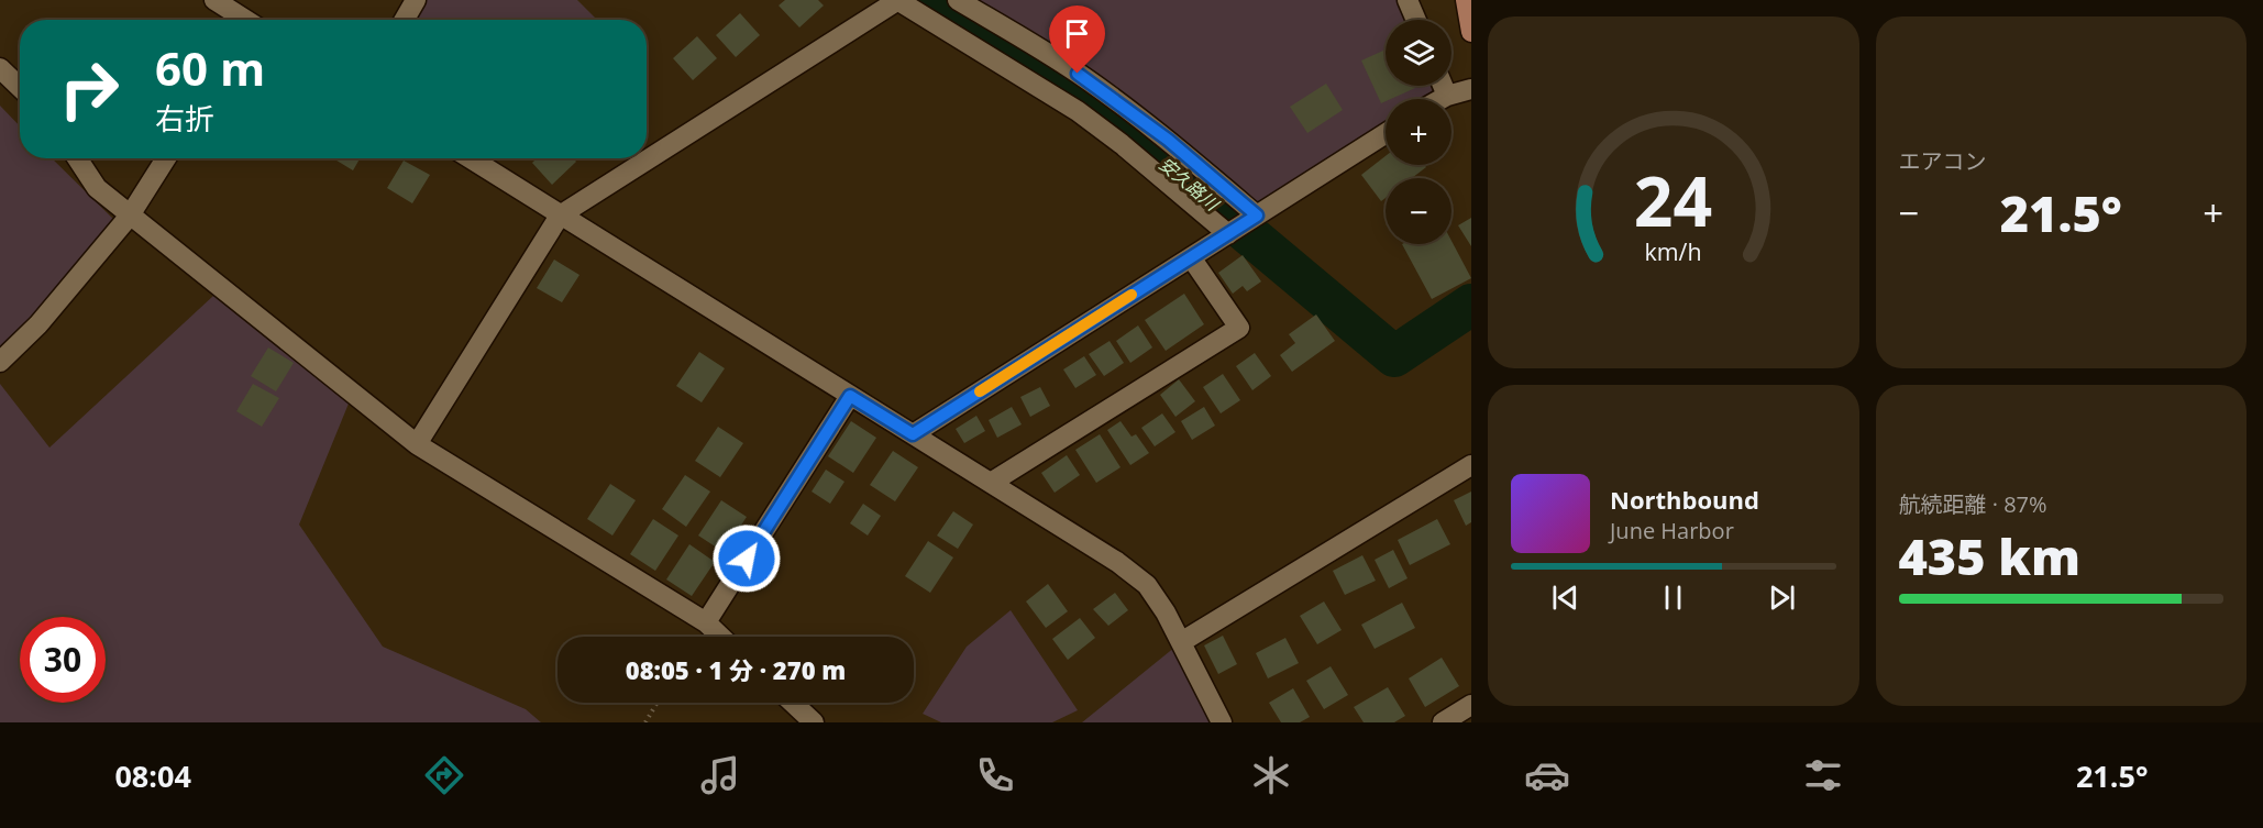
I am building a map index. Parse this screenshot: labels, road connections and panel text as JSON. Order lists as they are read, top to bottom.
{
  "water": ["安久路川"],
  "page": {
    "tile": [
      "エアコン",
      ["航続距離 · 87%", "435 km"]
    ],
    "map_buttons": ["+", "−"],
    "turn": ["60 m", "右折"],
    "heat": ["−", "21.5°", "+"],
    "song": ["Northbound", "June Harbor"],
    "limit": "30",
    "trip": "08:05 · 1 分 · 270 m",
    "tabs": ["08:04", "21.5°"],
    "gauge": ["24", "km/h"]
  }
}
